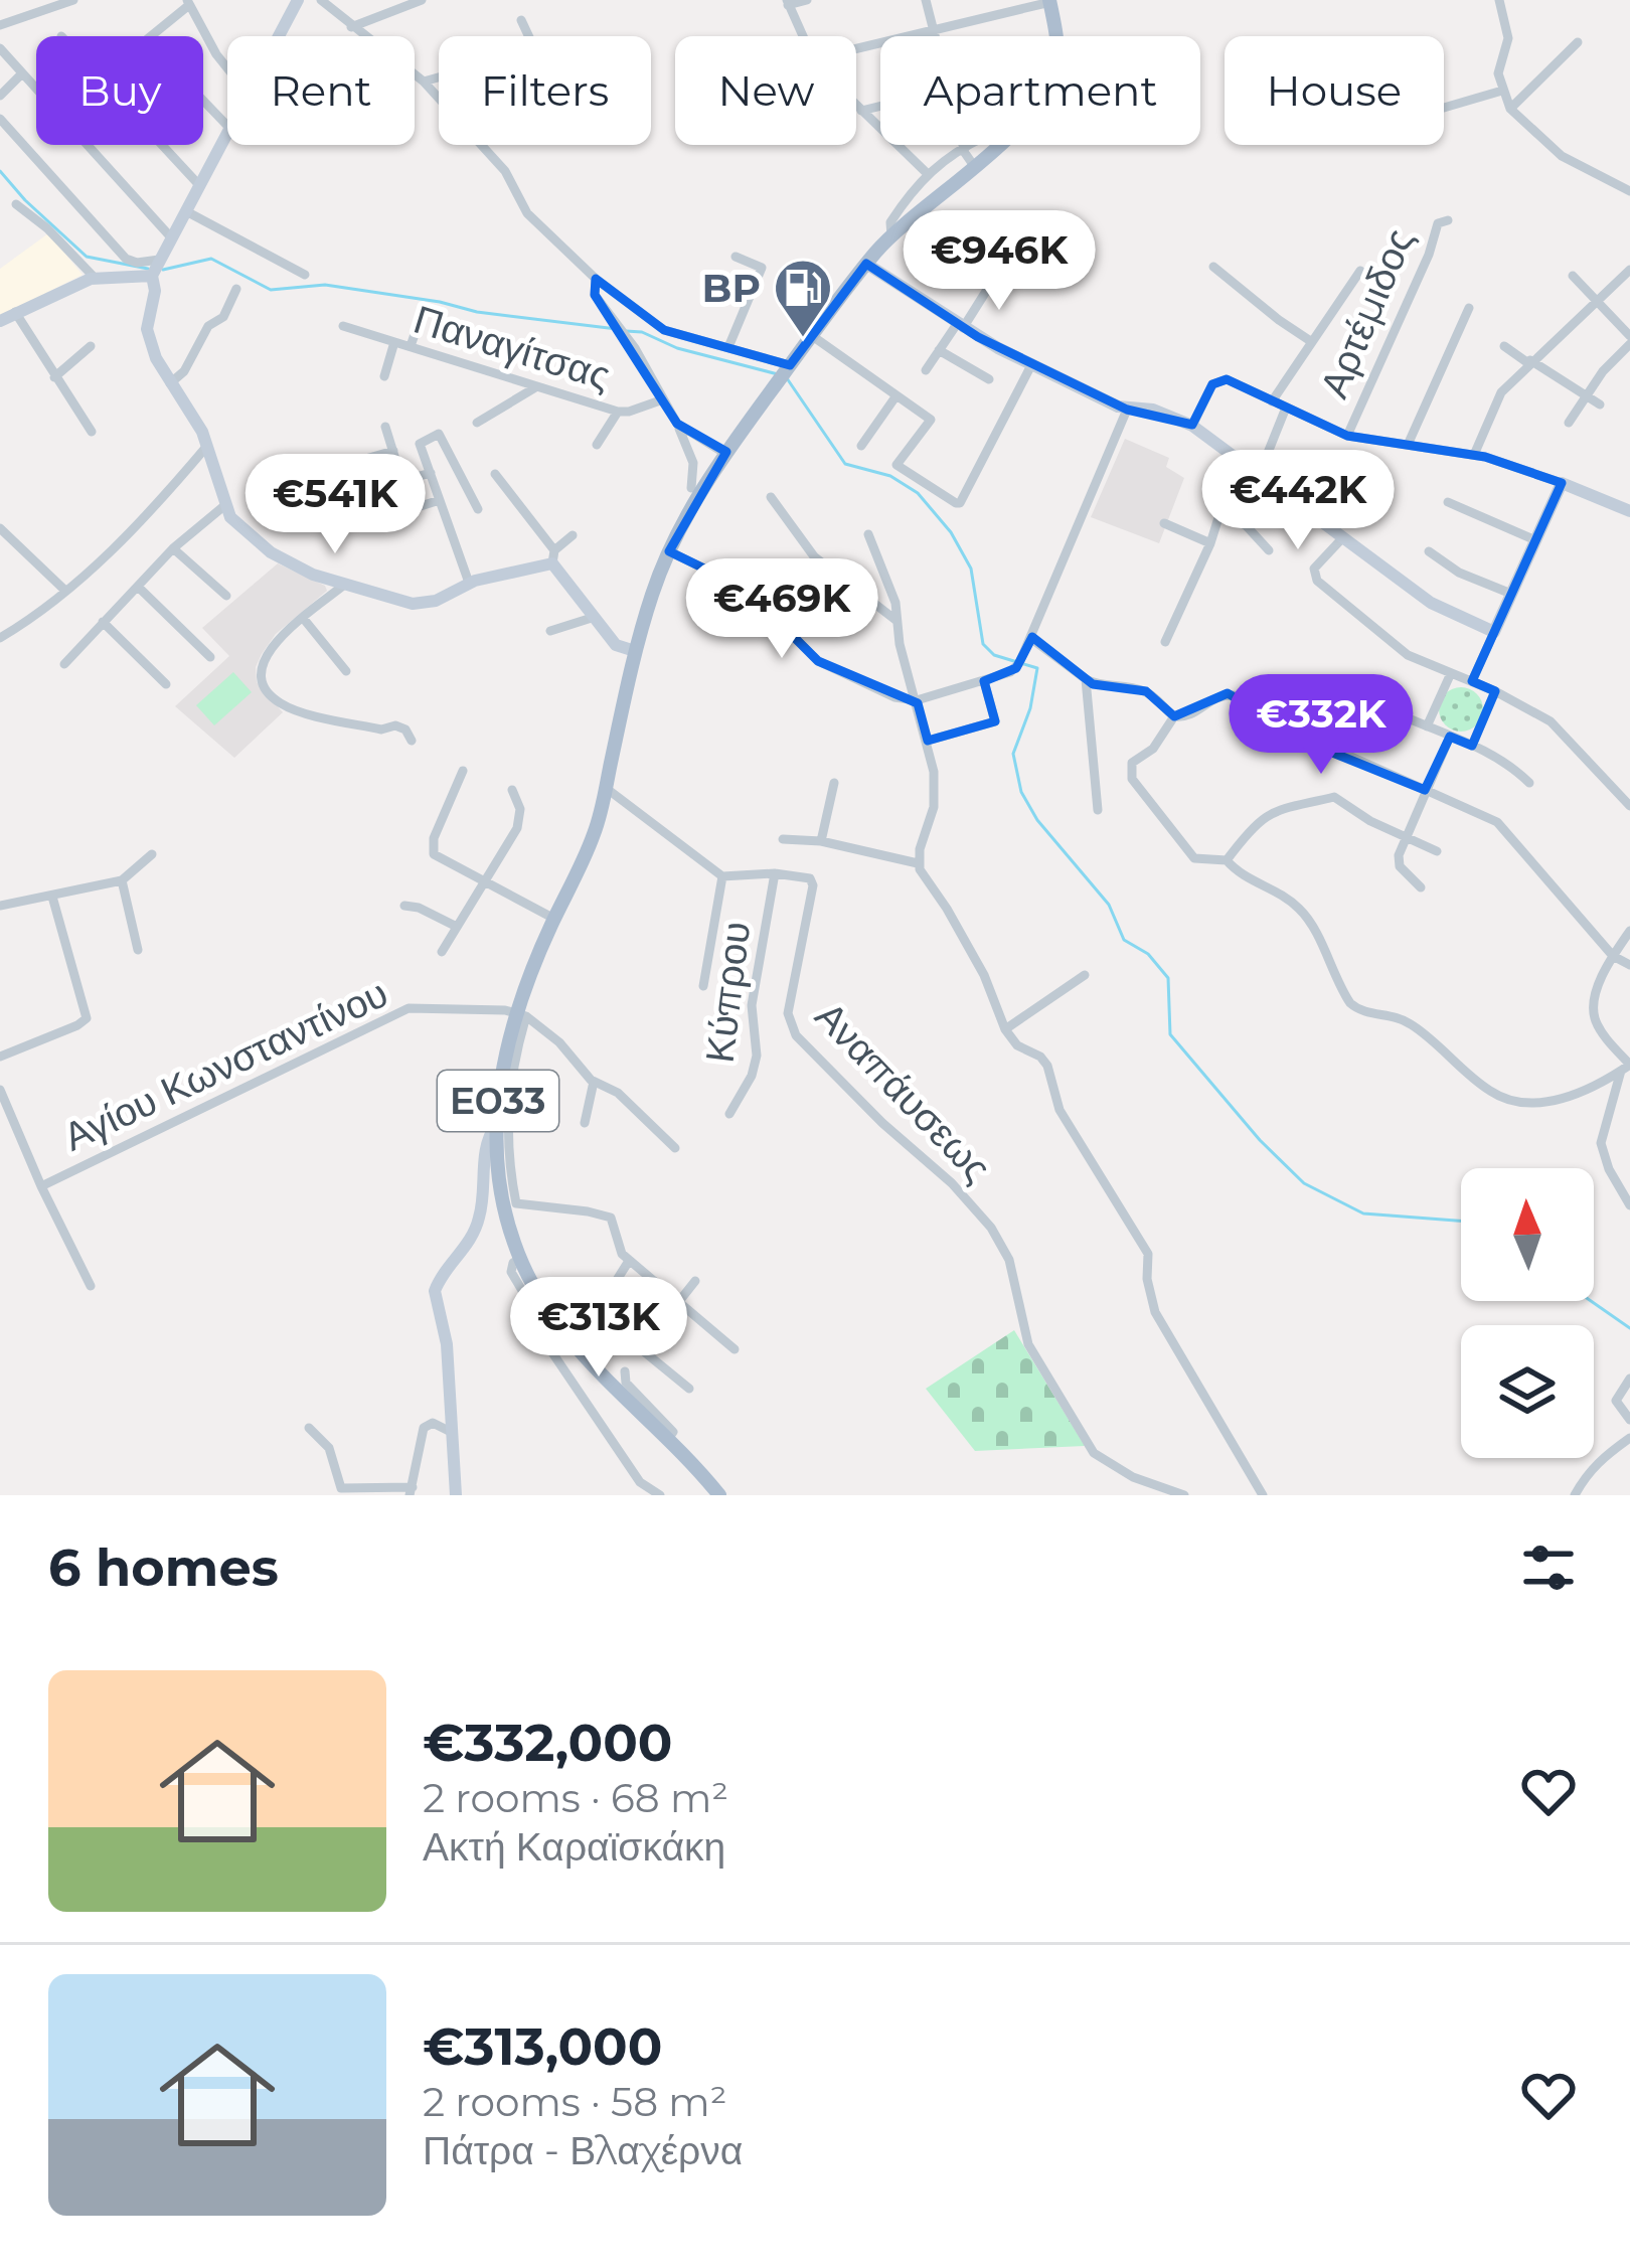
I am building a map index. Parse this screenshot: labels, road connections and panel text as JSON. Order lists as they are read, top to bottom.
{
  "streets": {
    "main road": ["ΕΟ33"],
    "street": [
      "Αρτέμιδος",
      "Παναγίτσας",
      "Κύπρου",
      "Αγίου Κωνσταντίνου",
      "Αναπάυσεως"
    ]
  },
  "crossings": [
    ["Κύπρου", "Αναπάυσεως"],
    ["Αγίου Κωνσταντίνου", "ΕΟ33"]
  ],
  "places": {
    "fuel station": ["BP"]
  },
  "north": "top",
  "page": {
    "chip": [
      "Buy",
      "Rent",
      "Filters",
      "New",
      "Apartment",
      "House"
    ],
    "price": [
      "€946K",
      "€442K",
      "€541K",
      "€469K",
      "€332K",
      "€313K"
    ],
    "heading": "6 homes",
    "list": [
      {
        "name": "€332,000",
        "note": "2 rooms · 68 m² · Ακτή Καραϊσκάκη"
      },
      {
        "name": "€313,000",
        "note": "2 rooms · 58 m² · Πάτρα - Βλαχέρνα"
      }
    ]
  }
}
